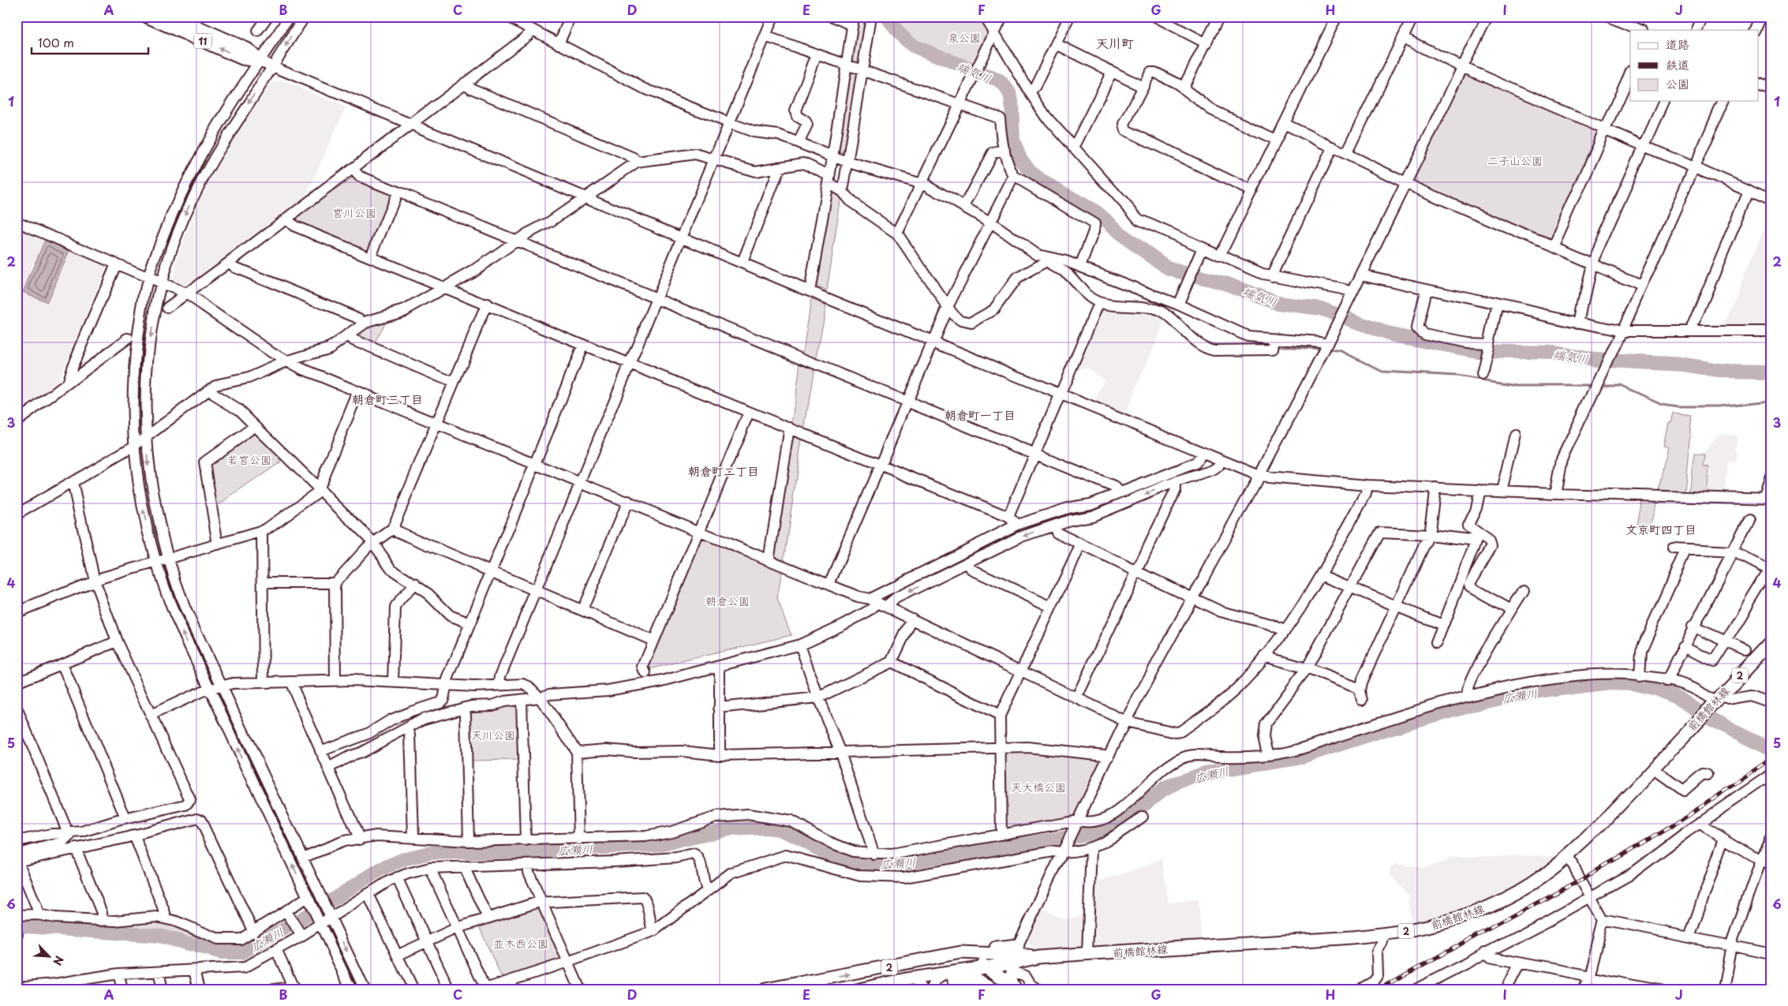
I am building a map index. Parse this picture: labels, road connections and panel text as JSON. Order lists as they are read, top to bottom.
{
  "streets": {
    "main road": ["11", "2", "前橋館林線"]
  },
  "districts": [
    "天川町",
    "朝倉町三丁目",
    "朝倉町一丁目",
    "朝倉町二丁目",
    "文京町四丁目"
  ],
  "water": ["端気川", "広瀬川"],
  "parks": [
    "泉公園",
    "二子山公園",
    "宮川公園",
    "若宮公園",
    "朝倉公園",
    "天川公園",
    "天大橋公園",
    "並木西公園"
  ],
  "legend": ["道路", "鉄道", "公園"],
  "scale_bar": "100 m",
  "north": "bottom right",
  "grid": {
    "columns": [
      "A",
      "B",
      "C",
      "D",
      "E",
      "F",
      "G",
      "H",
      "I",
      "J"
    ],
    "rows": [
      "1",
      "2",
      "3",
      "4",
      "5",
      "6"
    ]
  }
}
